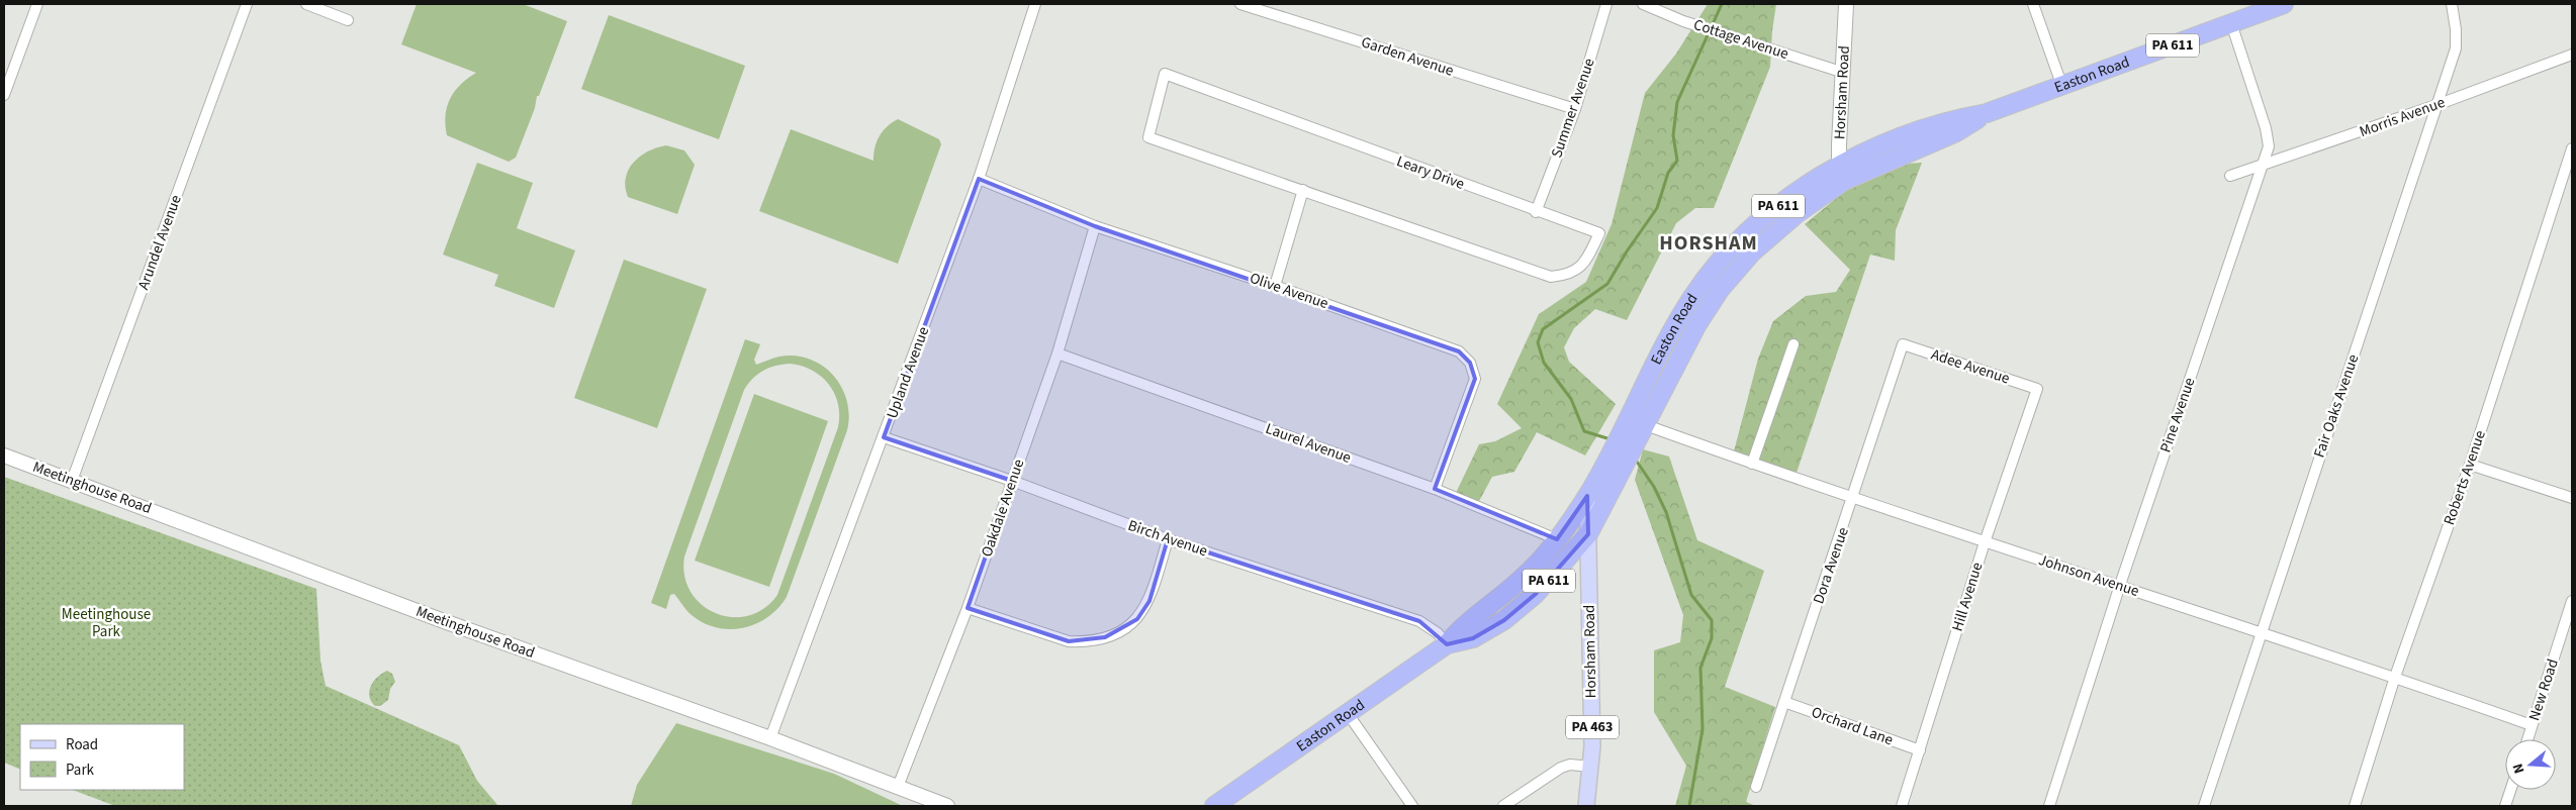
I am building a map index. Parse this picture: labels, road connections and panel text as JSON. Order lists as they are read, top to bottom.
{
  "streets": {
    "highway": ["PA 611", "Easton Road"],
    "main road": ["Horsham Road", "PA 463"],
    "street": [
      "Cottage Avenue",
      "Garden Avenue",
      "Summer Avenue",
      "Morris Avenue",
      "Leary Drive",
      "Arundel Avenue",
      "Olive Avenue",
      "Adee Avenue",
      "Upland Avenue",
      "Fair Oaks Avenue",
      "Pine Avenue",
      "Laurel Avenue",
      "Roberts Avenue",
      "Meetinghouse Road",
      "Oakdale Avenue",
      "Birch Avenue",
      "Dora Avenue",
      "Johnson Avenue",
      "Hill Avenue",
      "New Road",
      "Orchard Lane"
    ]
  },
  "crossings": [
    ["Cottage Avenue", "Horsham Road"],
    ["Garden Avenue", "Summer Avenue"],
    ["Easton Road", "Horsham Road"],
    ["Easton Road", "Pine Avenue"],
    ["Easton Road", "Laurel Avenue"],
    ["Easton Road", "Birch Avenue"],
    ["Easton Road", "Johnson Avenue"],
    ["Summer Avenue", "Leary Drive"],
    ["Morris Avenue", "Fair Oaks Avenue"],
    ["Morris Avenue", "Pine Avenue"],
    ["Arundel Avenue", "Meetinghouse Road"],
    ["Olive Avenue", "Upland Avenue"],
    ["Olive Avenue", "Laurel Avenue"],
    ["Olive Avenue", "Oakdale Avenue"],
    ["Adee Avenue", "Dora Avenue"],
    ["Adee Avenue", "Hill Avenue"],
    ["Upland Avenue", "Meetinghouse Road"],
    ["Upland Avenue", "Birch Avenue"],
    ["Fair Oaks Avenue", "Johnson Avenue"],
    ["Pine Avenue", "Johnson Avenue"],
    ["Laurel Avenue", "Oakdale Avenue"],
    ["Roberts Avenue", "Johnson Avenue"],
    ["Meetinghouse Road", "Oakdale Avenue"],
    ["Oakdale Avenue", "Birch Avenue"],
    ["Dora Avenue", "Johnson Avenue"],
    ["Dora Avenue", "Orchard Lane"],
    ["Johnson Avenue", "Hill Avenue"],
    ["Johnson Avenue", "New Road"],
    ["Hill Avenue", "Orchard Lane"]
  ],
  "districts": ["HORSHAM"],
  "parks": ["Meetinghouse Park"],
  "legend": ["Road", "Park"],
  "north": "left"
}
